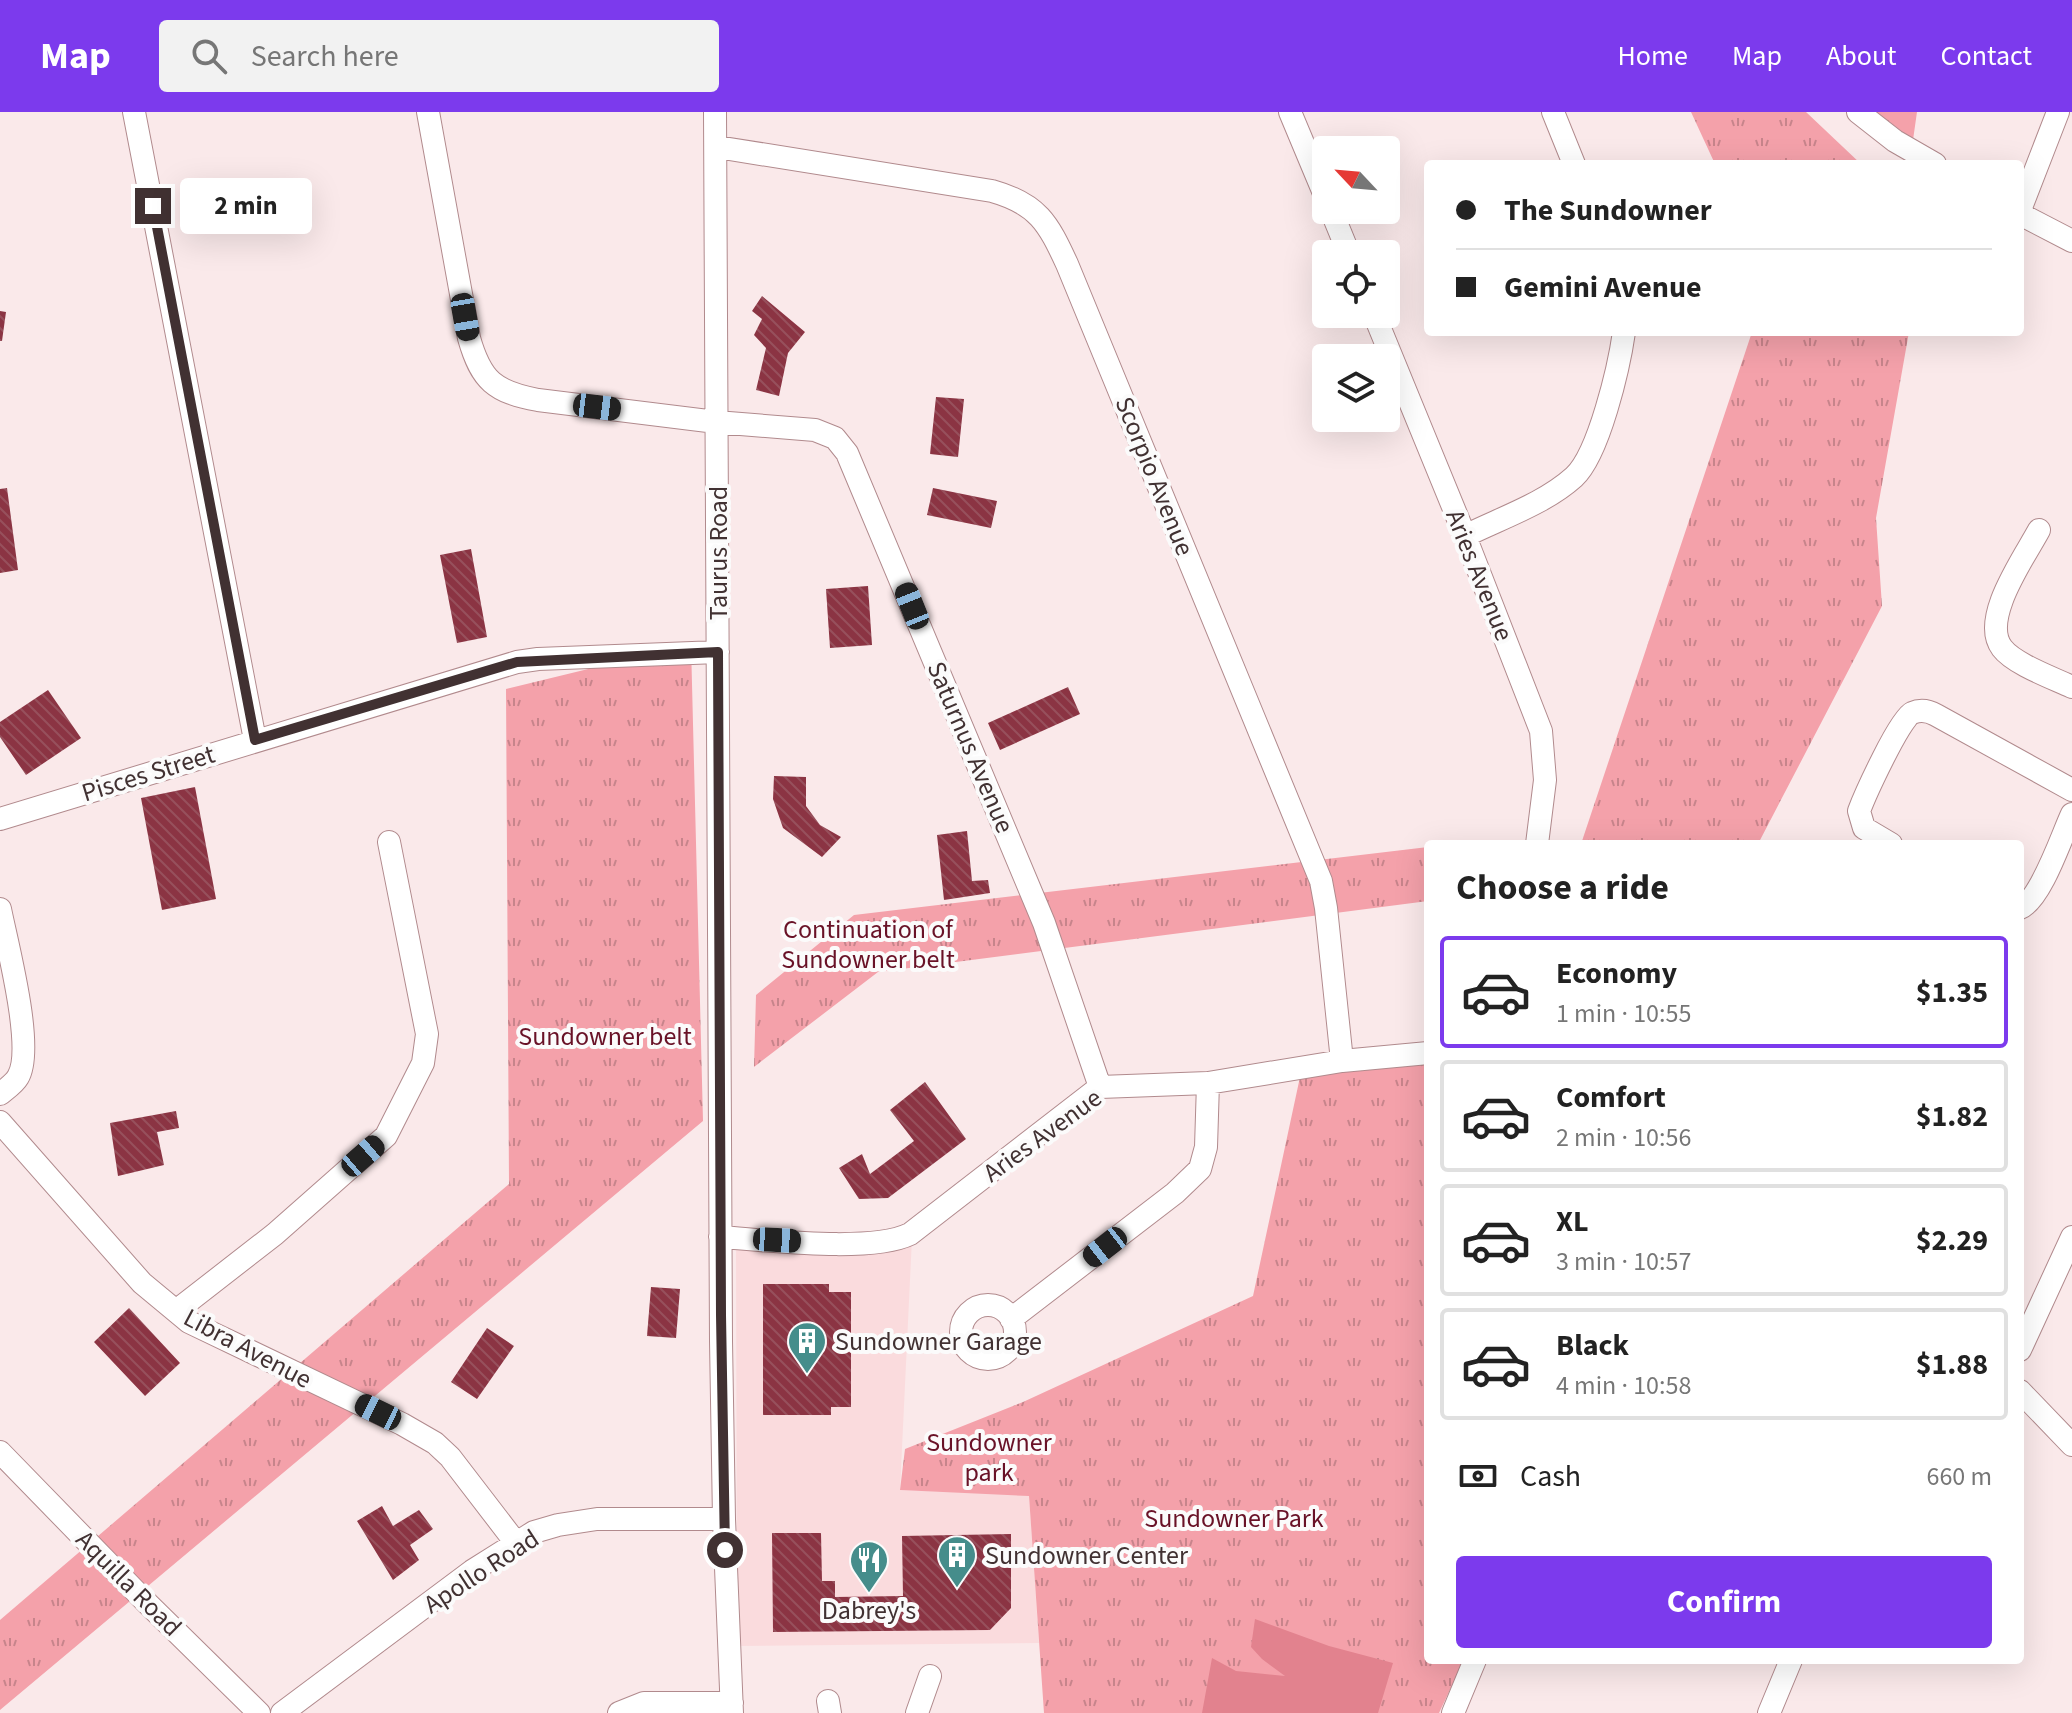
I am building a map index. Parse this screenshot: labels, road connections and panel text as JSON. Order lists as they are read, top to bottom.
{
  "streets": {
    "street": [
      "Scorpio Avenue",
      "Taurus Road",
      "Aries Avenue",
      "Saturnus Avenue",
      "Pisces Street",
      "Libra Avenue",
      "Apollo Road",
      "Aquilla Road"
    ]
  },
  "crossings": [
    ["Scorpio Avenue", "Taurus Road"],
    ["Scorpio Avenue", "Aries Avenue"],
    ["Taurus Road", "Aries Avenue"],
    ["Taurus Road", "Saturnus Avenue"],
    ["Taurus Road", "Pisces Street"],
    ["Taurus Road", "Apollo Road"],
    ["Aries Avenue", "Saturnus Avenue"],
    ["Libra Avenue", "Apollo Road"]
  ],
  "parks": [
    "Continuation of Sundowner belt",
    "Sundowner belt",
    "Sundowner park",
    "Sundowner Park"
  ],
  "places": {
    "building": ["Sundowner Garage", "Sundowner Center"],
    "restaurant": ["Dabrey's"]
  },
  "north": "top left",
  "page": {
    "header": "Map",
    "search": "Search here",
    "nav": [
      "Home",
      "Map",
      "About",
      "Contact"
    ],
    "banner": ["The Sundowner", "Gemini Avenue"],
    "bubble": "2 min",
    "heading": "Choose a ride",
    "list": [
      {
        "name": "Economy",
        "note": "1 min · 10:55",
        "value": "$1.35"
      },
      {
        "name": "Comfort",
        "note": "2 min · 10:56",
        "value": "$1.82"
      },
      {
        "name": "XL",
        "note": "3 min · 10:57",
        "value": "$2.29"
      },
      {
        "name": "Black",
        "note": "4 min · 10:58",
        "value": "$1.88"
      }
    ],
    "pay": ["Cash", "660 m"],
    "buttons": "Confirm"
  }
}
